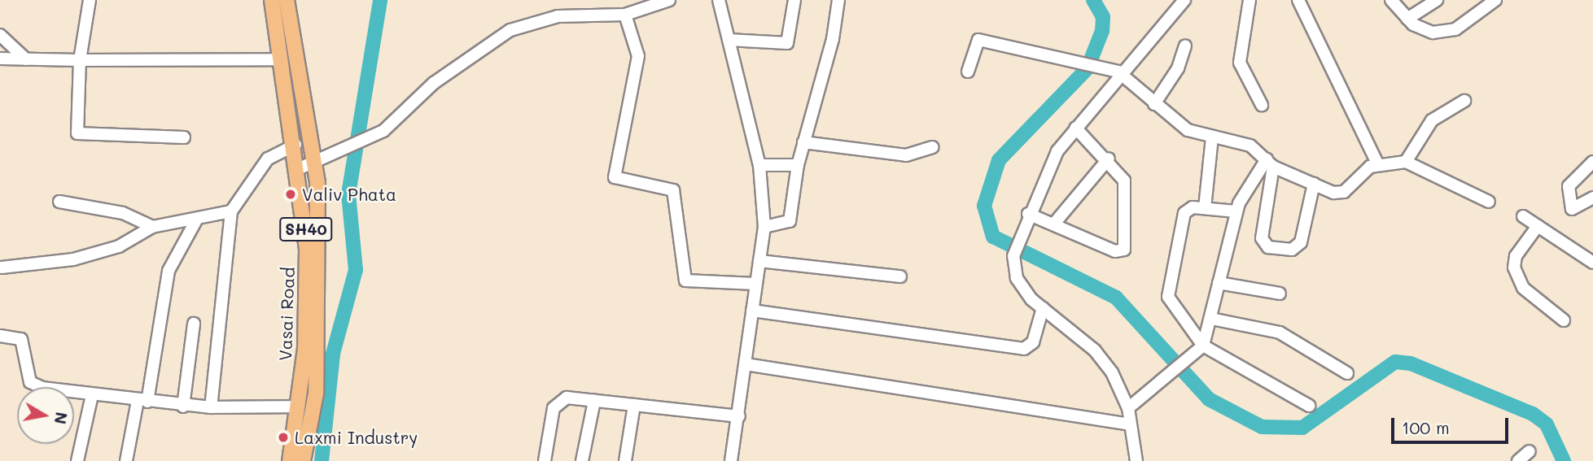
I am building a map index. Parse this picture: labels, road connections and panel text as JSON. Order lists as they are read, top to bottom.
{
  "streets": {
    "main road": ["SH40", "Vasai Road"]
  },
  "places": ["Valiv Phata", "Laxmi Industry"],
  "scale_bar": "100 m",
  "north": "right"
}
